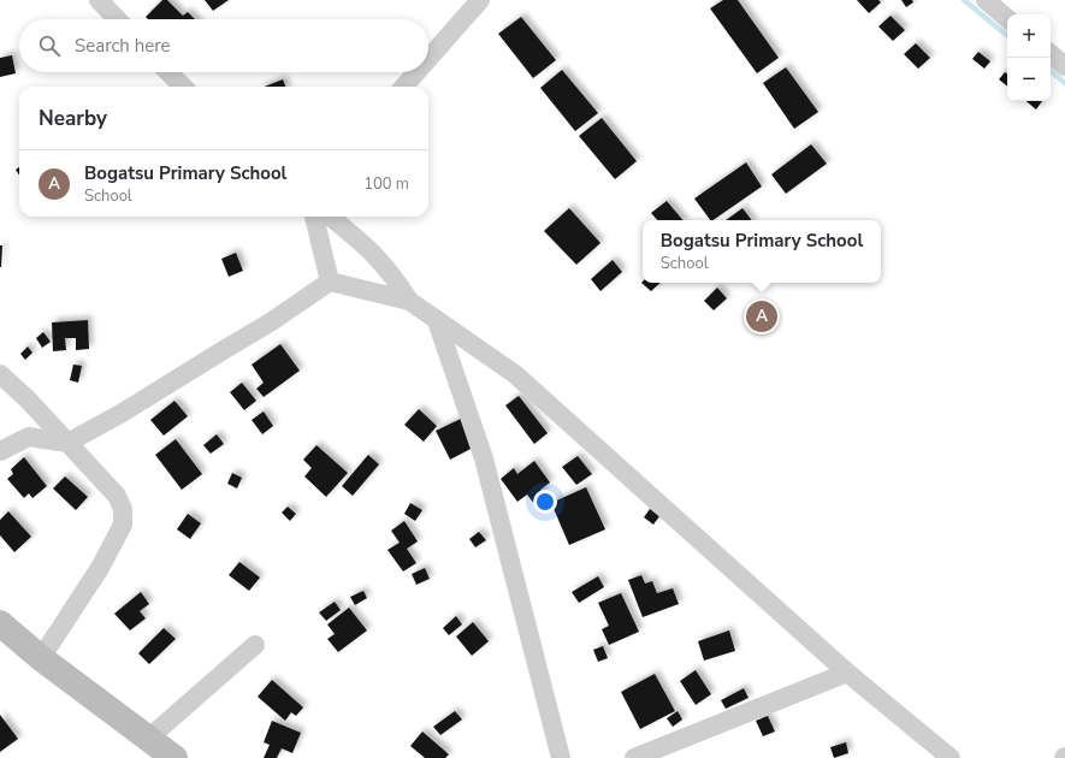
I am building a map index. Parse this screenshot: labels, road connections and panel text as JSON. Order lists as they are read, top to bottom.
{
  "page": {
    "map_buttons": ["+", "−"],
    "search": "Search here",
    "heading": "Nearby",
    "list": [
      {
        "mark": "A",
        "name": "Bogatsu Primary School",
        "note": "School",
        "value": "100 m"
      }
    ],
    "popup": ["Bogatsu Primary School", "School"],
    "pins": "A"
  }
}
